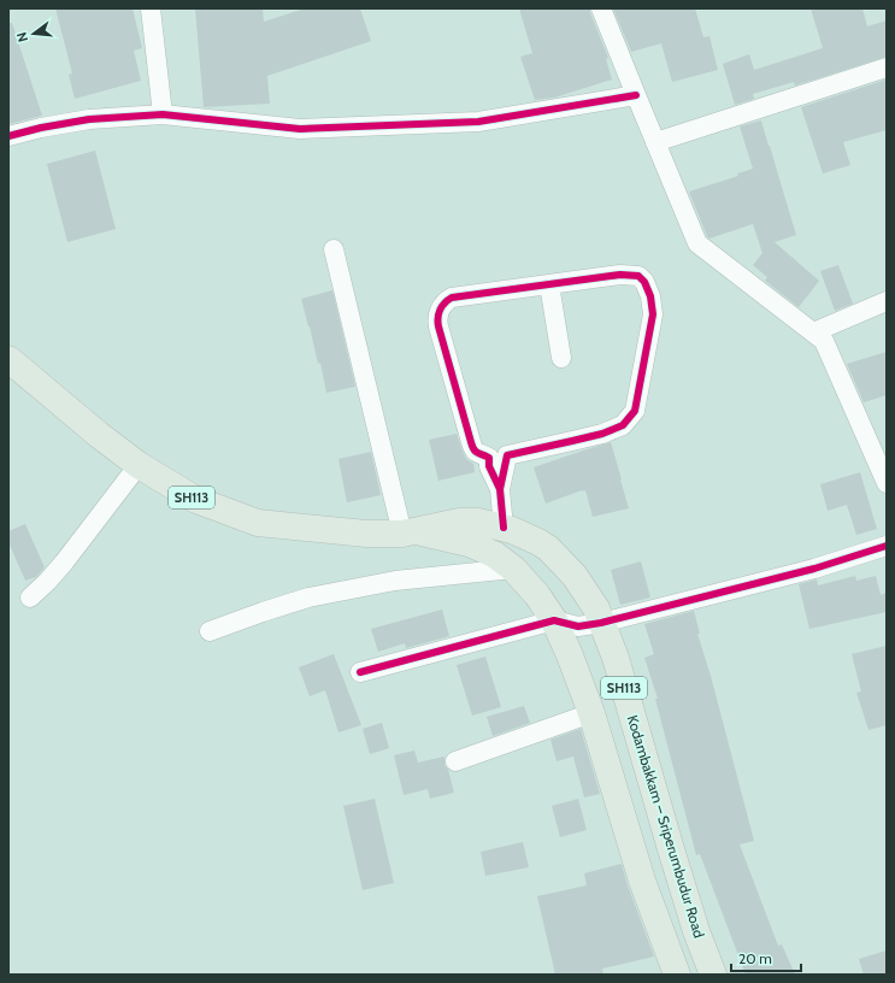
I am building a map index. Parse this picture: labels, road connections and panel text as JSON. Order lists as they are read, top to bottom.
{
  "streets": {
    "main road": ["SH113", "Kodambakkam – Sriperumbudur Road"]
  },
  "scale_bar": "20 m",
  "north": "left"
}
